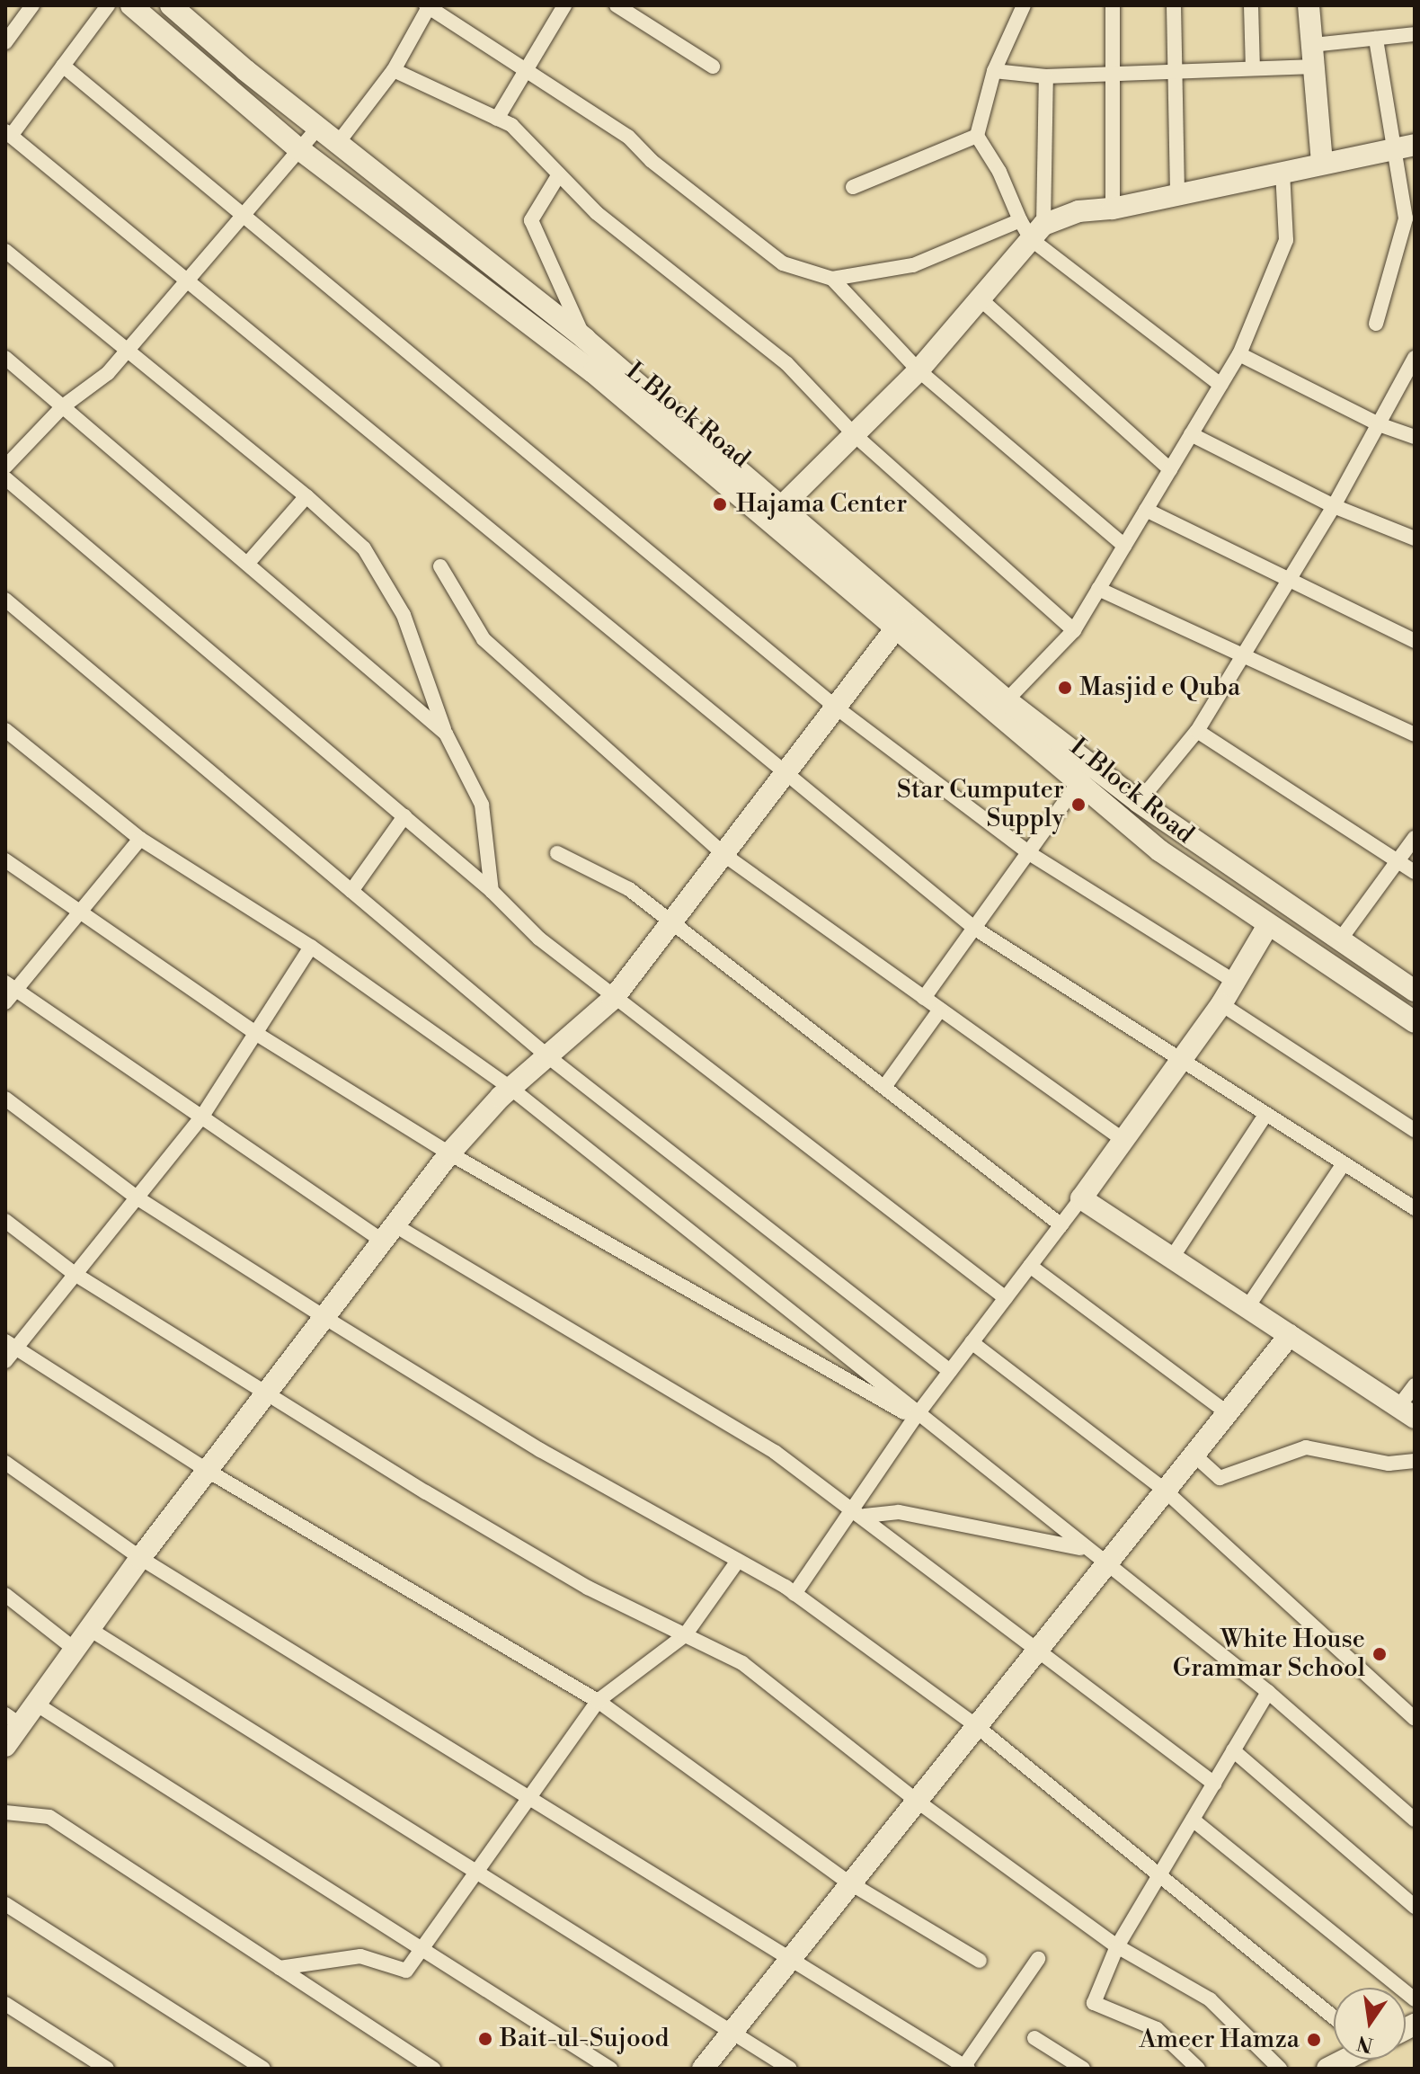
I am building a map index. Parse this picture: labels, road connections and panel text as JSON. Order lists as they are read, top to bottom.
{
  "streets": {
    "street": ["L Block Road"]
  },
  "places": [
    "Hajama Center",
    "Masjid e Quba",
    "Star Cumputer Supply",
    "White House Grammar School",
    "Bait-ul-Sujood",
    "Ameer Hamza"
  ],
  "north": "bottom"
}
